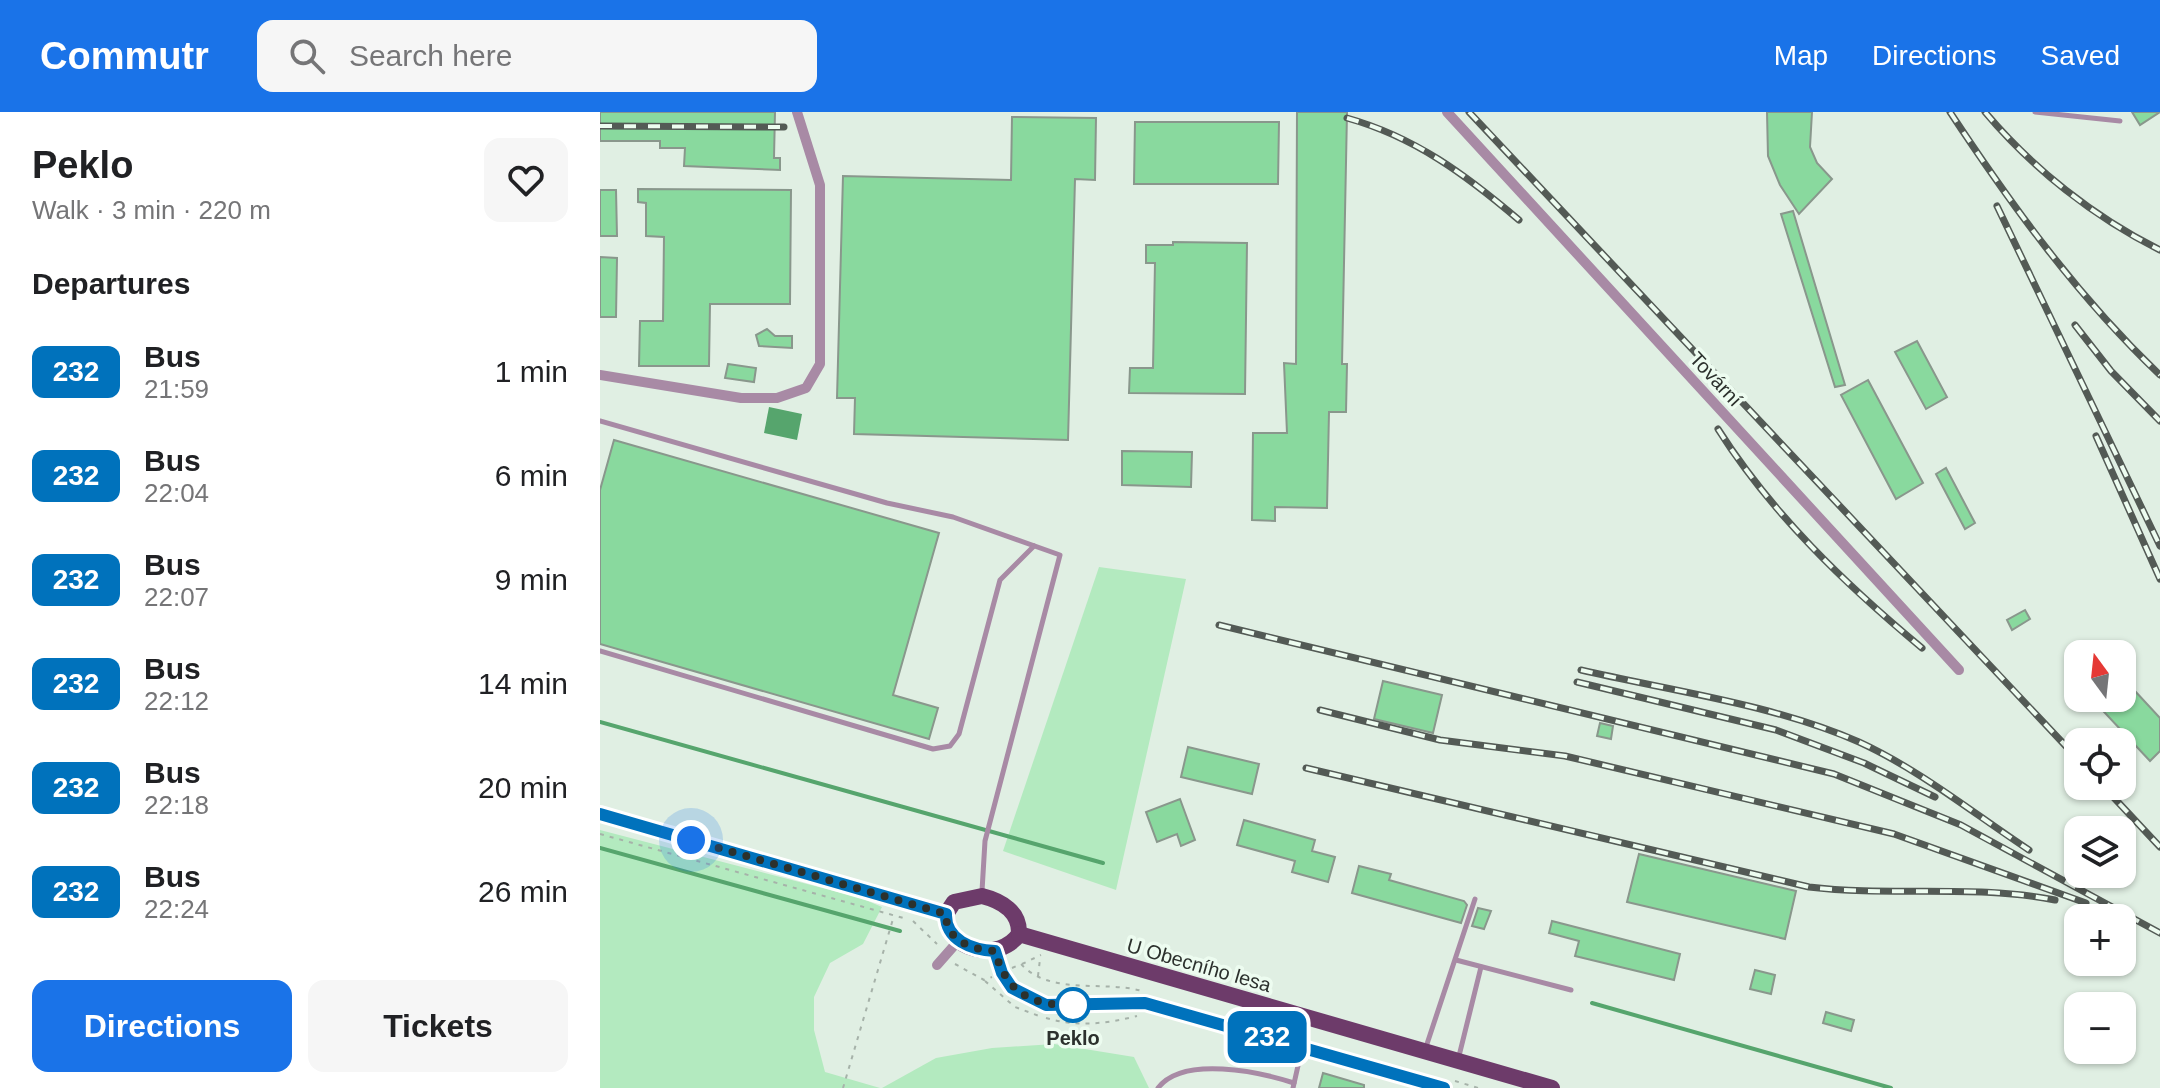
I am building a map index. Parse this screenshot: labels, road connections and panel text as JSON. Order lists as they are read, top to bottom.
{
  "streets": {
    "main road": ["U Obecního lesa"],
    "street": ["Tovární"]
  },
  "places": ["Peklo"],
  "lines": ["bus line 232"],
  "north": "top",
  "page": {
    "header": "Commutr",
    "search": "Search here",
    "nav": ["Map", "Directions", "Saved"],
    "heading": [
      ["Peklo", "Walk · 3 min · 220 m"],
      "Departures"
    ],
    "on_map": "232",
    "list": [
      {
        "mark": "232",
        "name": "Bus",
        "note": "21:59",
        "value": "1 min"
      },
      {
        "mark": "232",
        "name": "Bus",
        "note": "22:04",
        "value": "6 min"
      },
      {
        "mark": "232",
        "name": "Bus",
        "note": "22:07",
        "value": "9 min"
      },
      {
        "mark": "232",
        "name": "Bus",
        "note": "22:12",
        "value": "14 min"
      },
      {
        "mark": "232",
        "name": "Bus",
        "note": "22:18",
        "value": "20 min"
      },
      {
        "mark": "232",
        "name": "Bus",
        "note": "22:24",
        "value": "26 min"
      }
    ],
    "map_buttons": ["+", "−"],
    "buttons": ["Directions", "Tickets"]
  }
}
